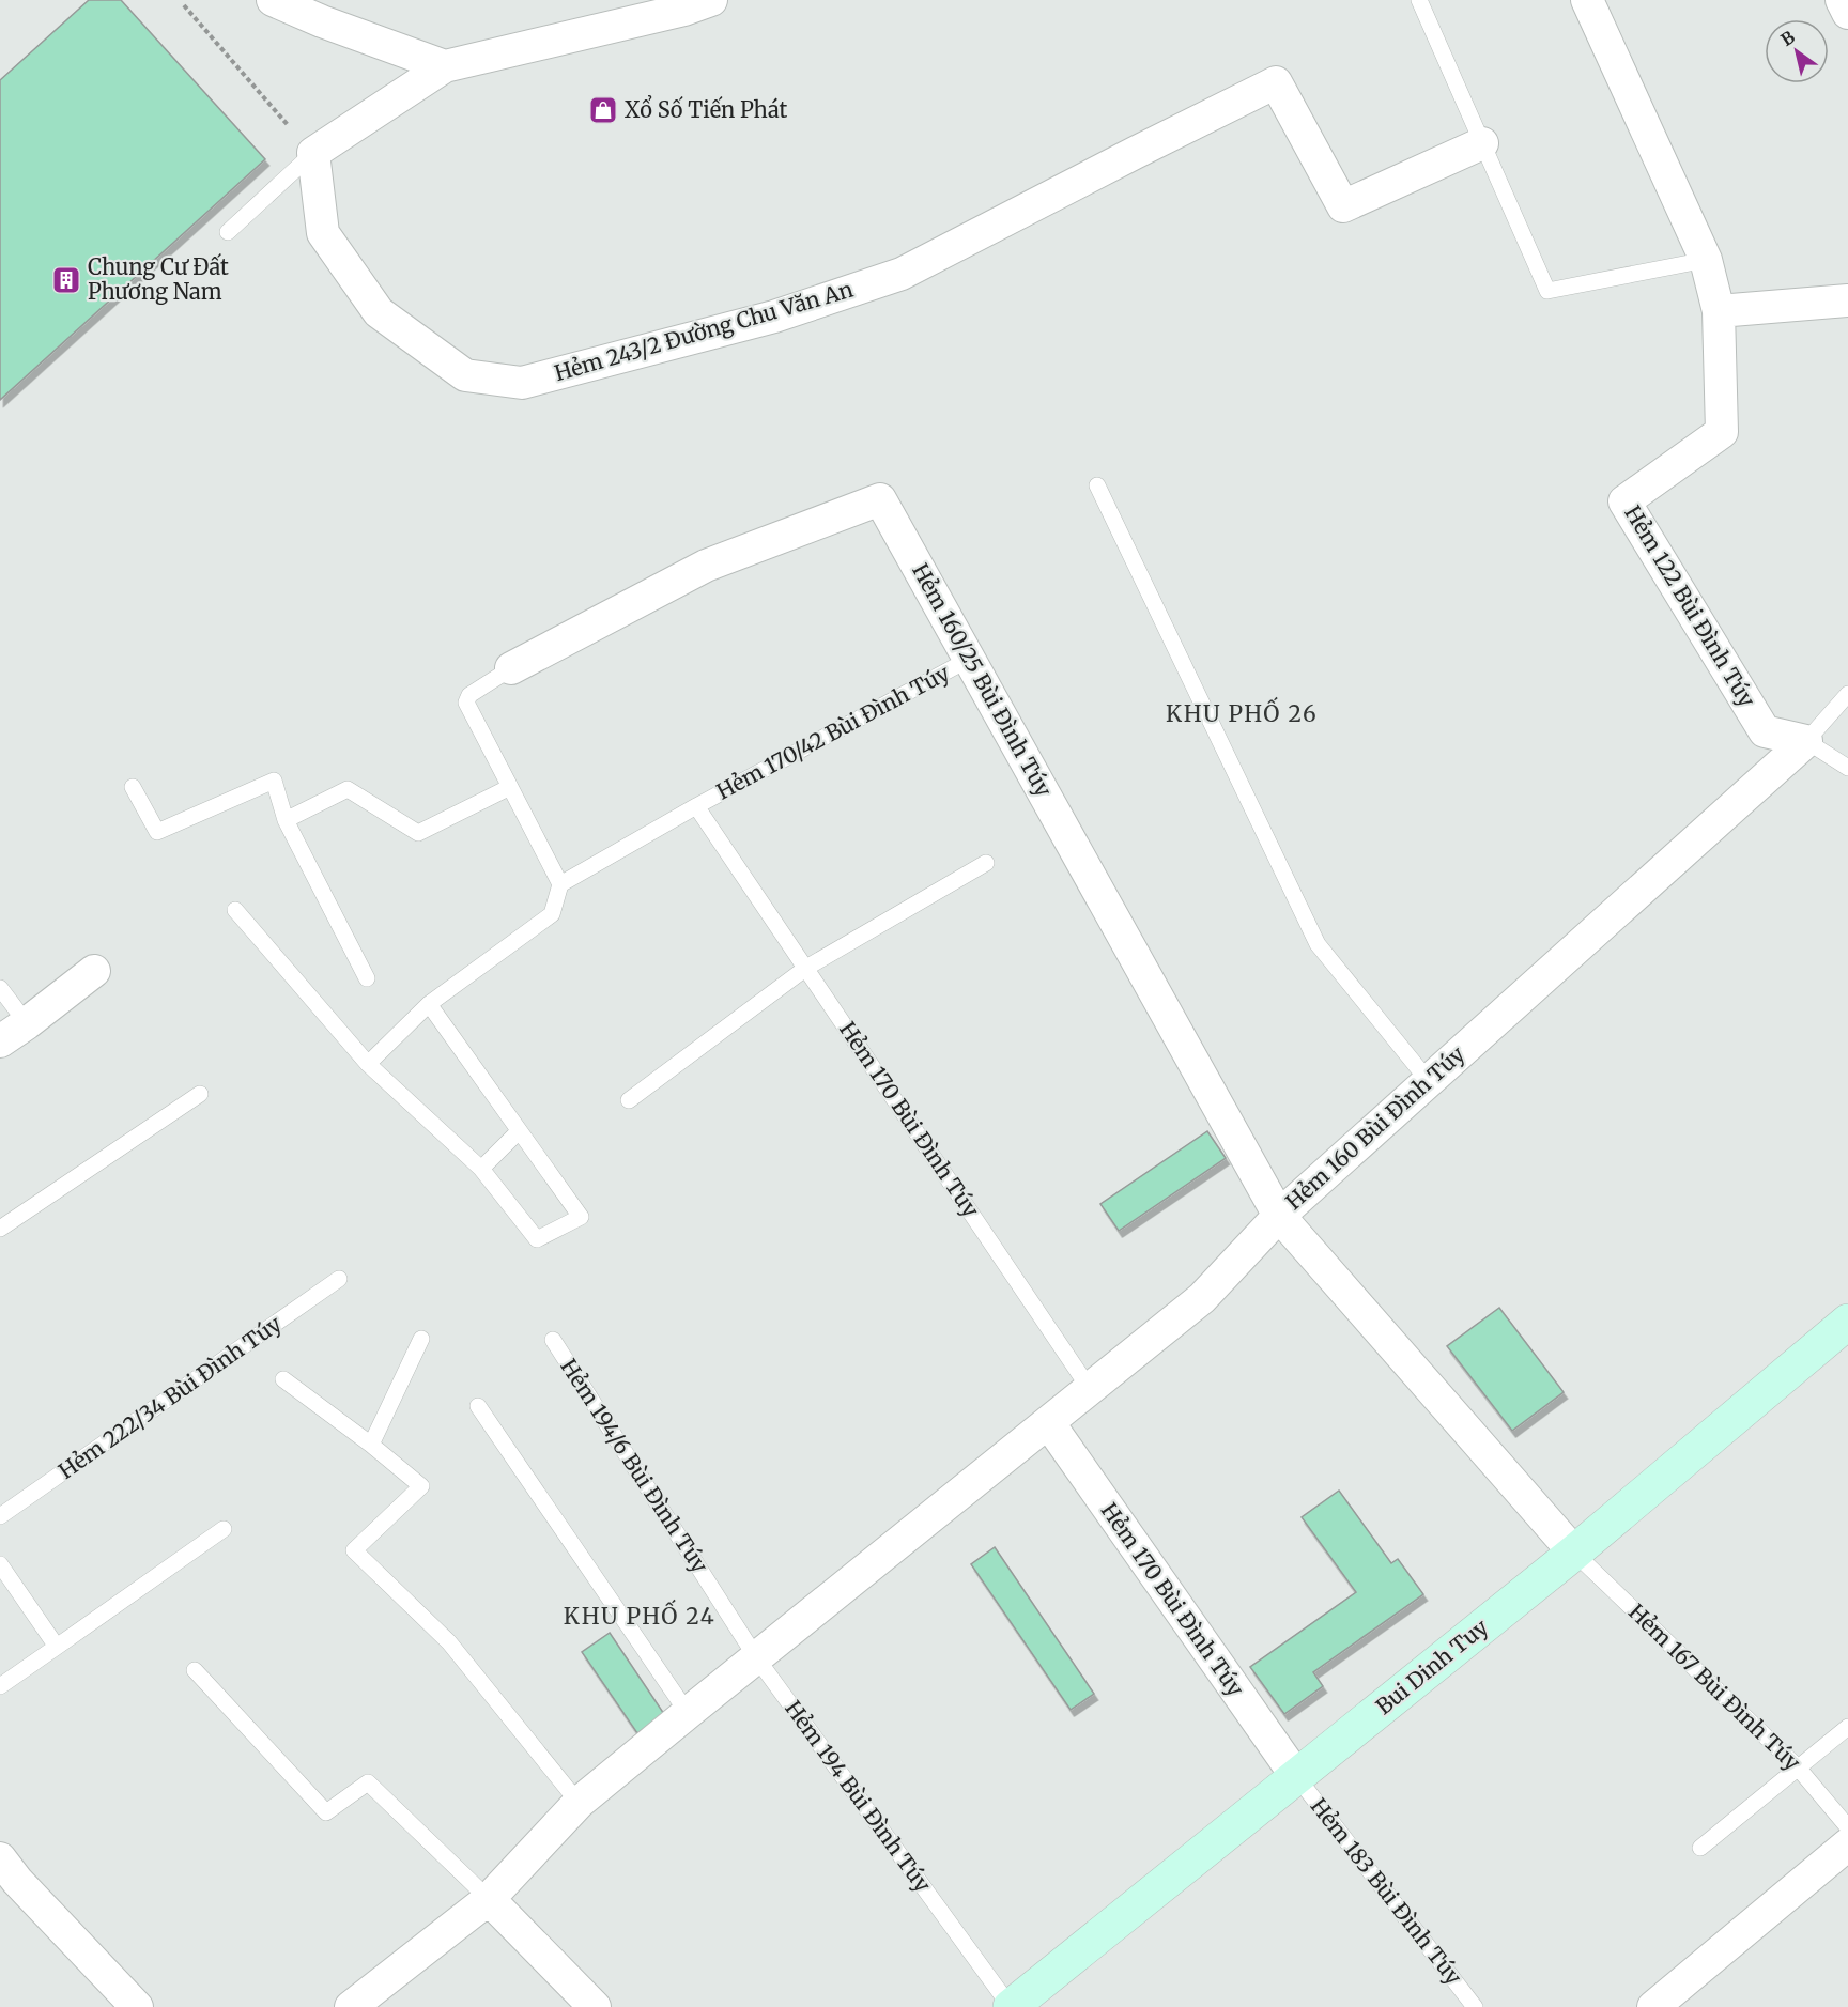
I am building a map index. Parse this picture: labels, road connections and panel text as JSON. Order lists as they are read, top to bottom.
{
  "streets": {
    "street": [
      "Hẻm 243/2 Đường Chu Văn An",
      "Hẻm 122 Bùi Đình Túy",
      "Hẻm 160/25 Bùi Đình Túy",
      "Hẻm 170 Bùi Đình Túy",
      "Hẻm 160 Bùi Đình Túy",
      "Bui Dinh Tuy"
    ],
    "lane": [
      "Hẻm 170/42 Bùi Đình Túy",
      "Hẻm 222/34 Bùi Đình Túy",
      "Hẻm 194/6 Bùi Đình Túy",
      "Hẻm 167 Bùi Đình Túy",
      "Hẻm 194 Bùi Đình Túy",
      "Hẻm 183 Bùi Đình Túy"
    ]
  },
  "crossings": [
    ["Hẻm 122 Bùi Đình Túy", "Hẻm 160 Bùi Đình Túy"],
    ["Hẻm 160/25 Bùi Đình Túy", "Hẻm 170/42 Bùi Đình Túy"],
    ["Hẻm 160/25 Bùi Đình Túy", "Hẻm 160 Bùi Đình Túy"],
    ["Hẻm 170/42 Bùi Đình Túy", "Hẻm 170 Bùi Đình Túy"],
    ["Hẻm 170 Bùi Đình Túy", "Bui Dinh Tuy"],
    ["Hẻm 170 Bùi Đình Túy", "Hẻm 183 Bùi Đình Túy"],
    ["Hẻm 160 Bùi Đình Túy", "Bui Dinh Tuy"],
    ["Hẻm 160 Bùi Đình Túy", "Hẻm 167 Bùi Đình Túy"],
    ["Hẻm 194/6 Bùi Đình Túy", "Hẻm 194 Bùi Đình Túy"],
    ["Bui Dinh Tuy", "Hẻm 167 Bùi Đình Túy"],
    ["Bui Dinh Tuy", "Hẻm 194 Bùi Đình Túy"],
    ["Bui Dinh Tuy", "Hẻm 183 Bùi Đình Túy"]
  ],
  "districts": ["KHU PHỐ 26", "KHU PHỐ 24"],
  "places": {
    "shop": ["Xổ Số Tiến Phát"],
    "building": ["Chung Cư Đất Phương Nam"]
  },
  "north": "top left"
}
